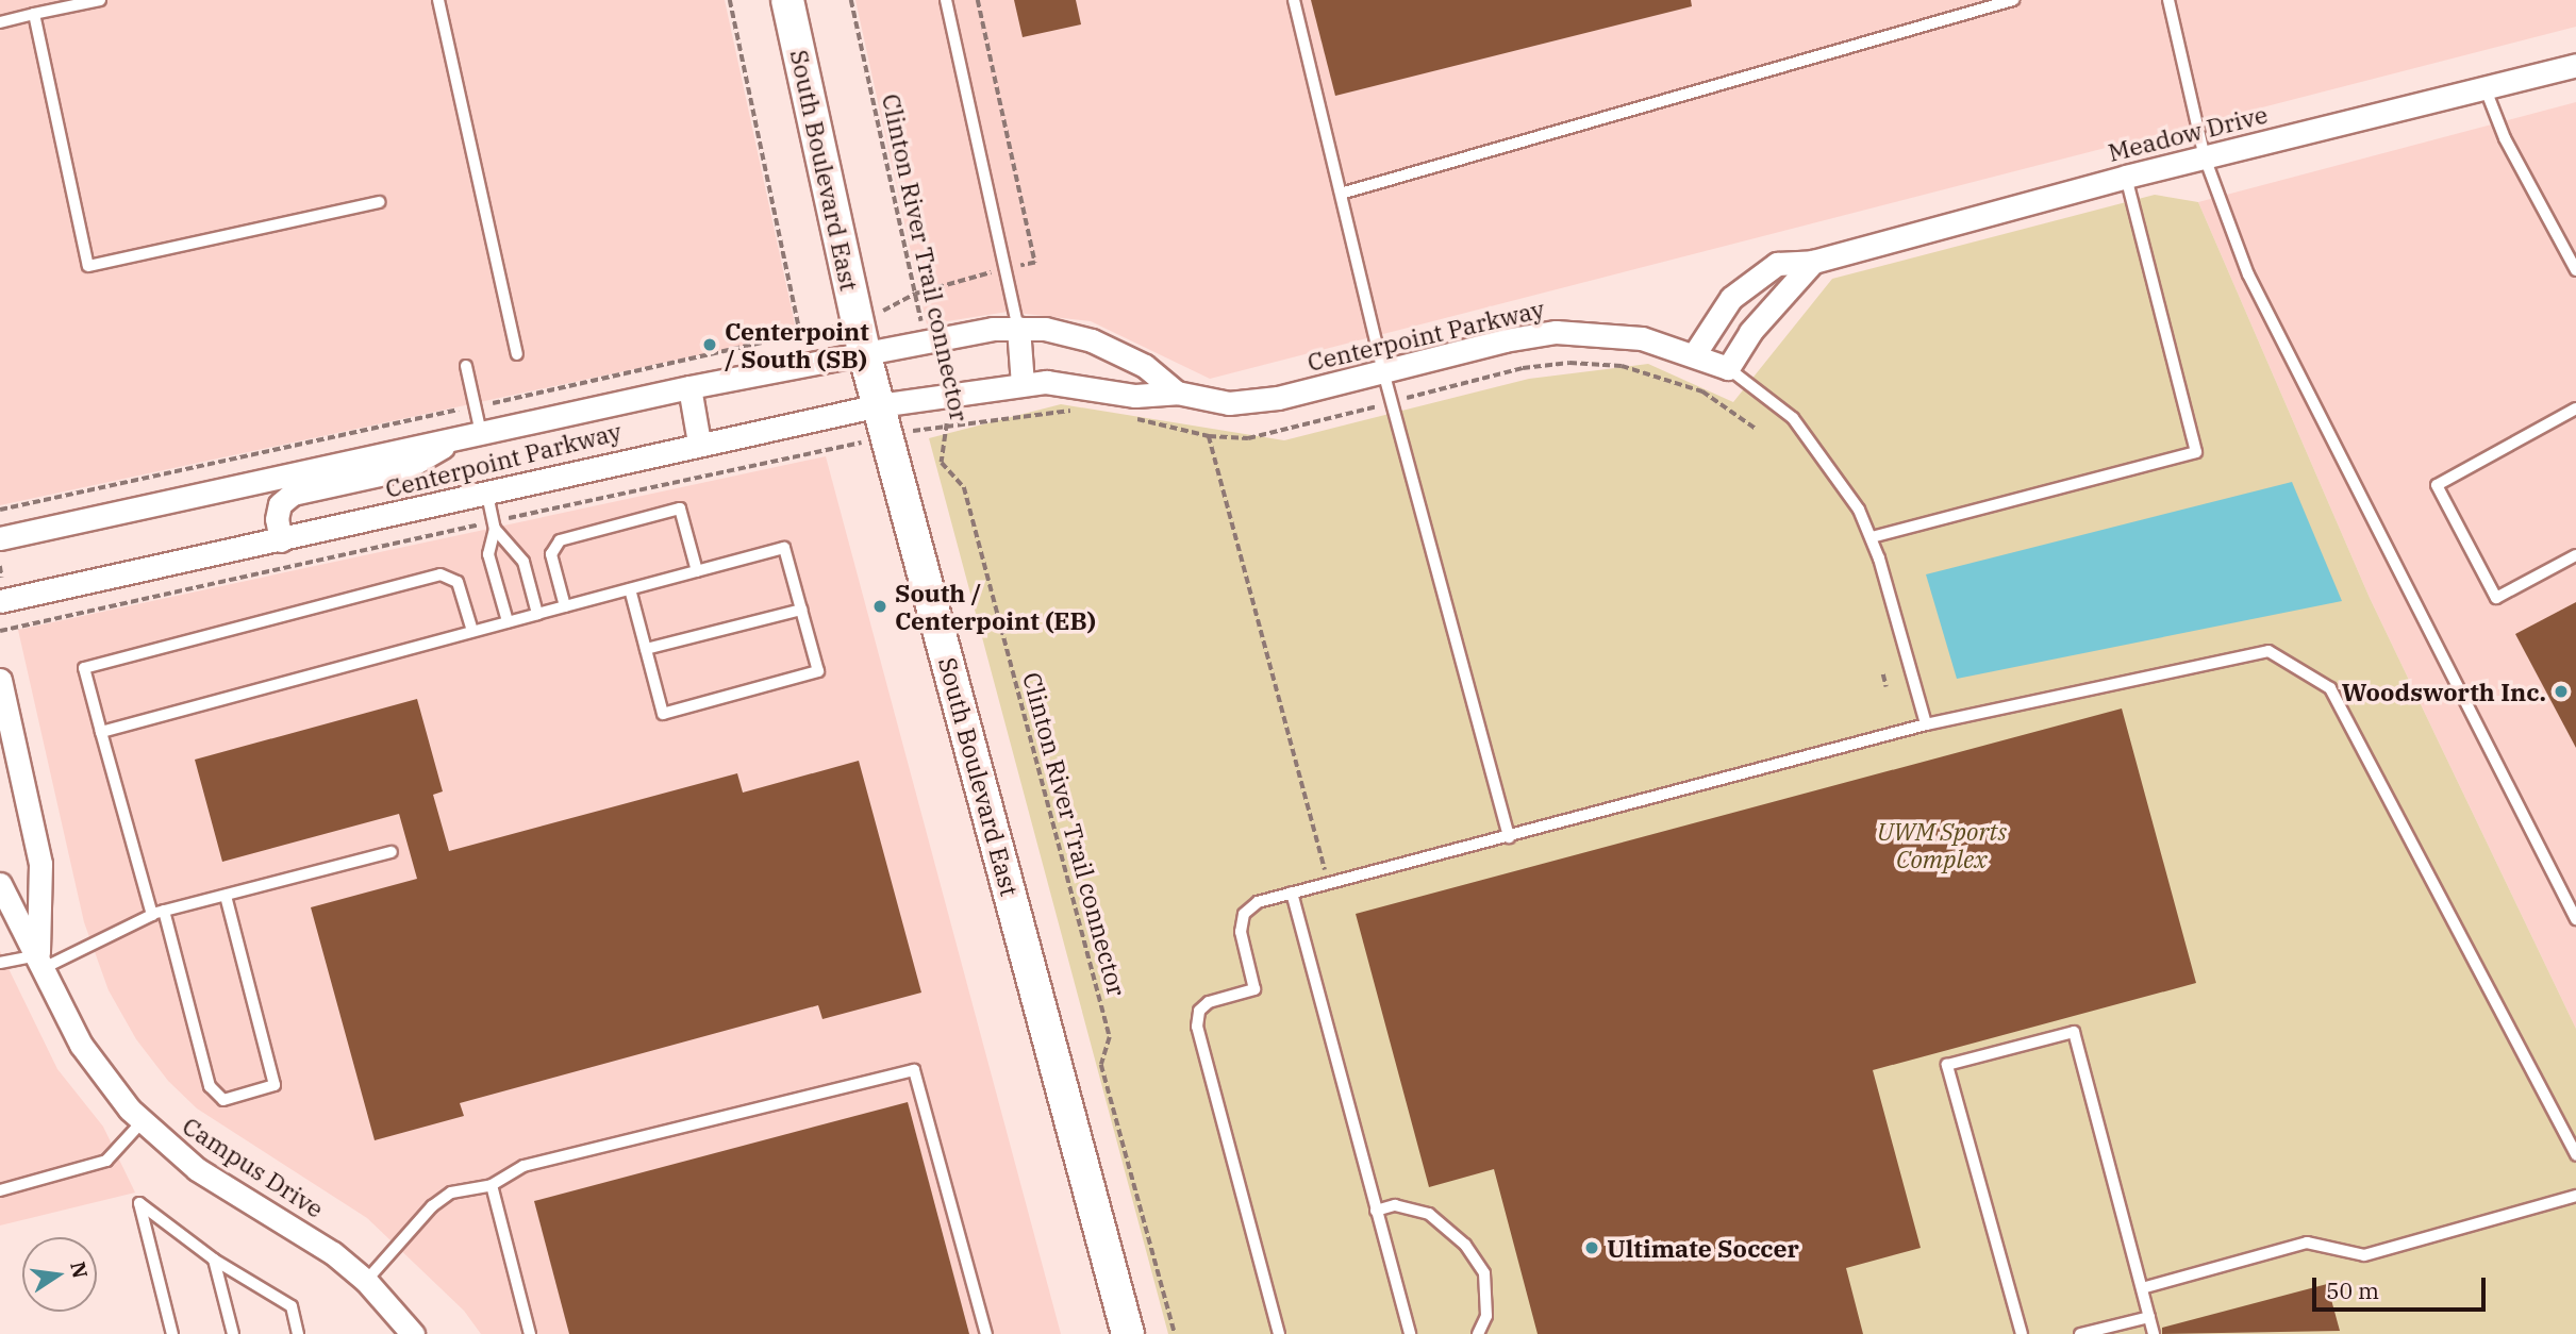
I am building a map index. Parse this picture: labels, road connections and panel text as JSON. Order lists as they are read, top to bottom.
{
  "streets": {
    "street": [
      "Meadow Drive",
      "South Boulevard East",
      "Centerpoint Parkway",
      "Campus Drive"
    ],
    "path": ["Clinton River Trail connector"]
  },
  "crossings": [
    ["Meadow Drive", "Centerpoint Parkway"],
    ["South Boulevard East", "Centerpoint Parkway"],
    ["Clinton River Trail connector", "Centerpoint Parkway"]
  ],
  "parks": ["UWM Sports Complex"],
  "places": [
    "Centerpoint / South (SB)",
    "South / Centerpoint (EB)",
    "Woodsworth Inc.",
    "Ultimate Soccer"
  ],
  "scale_bar": "50 m",
  "north": "right"
}
